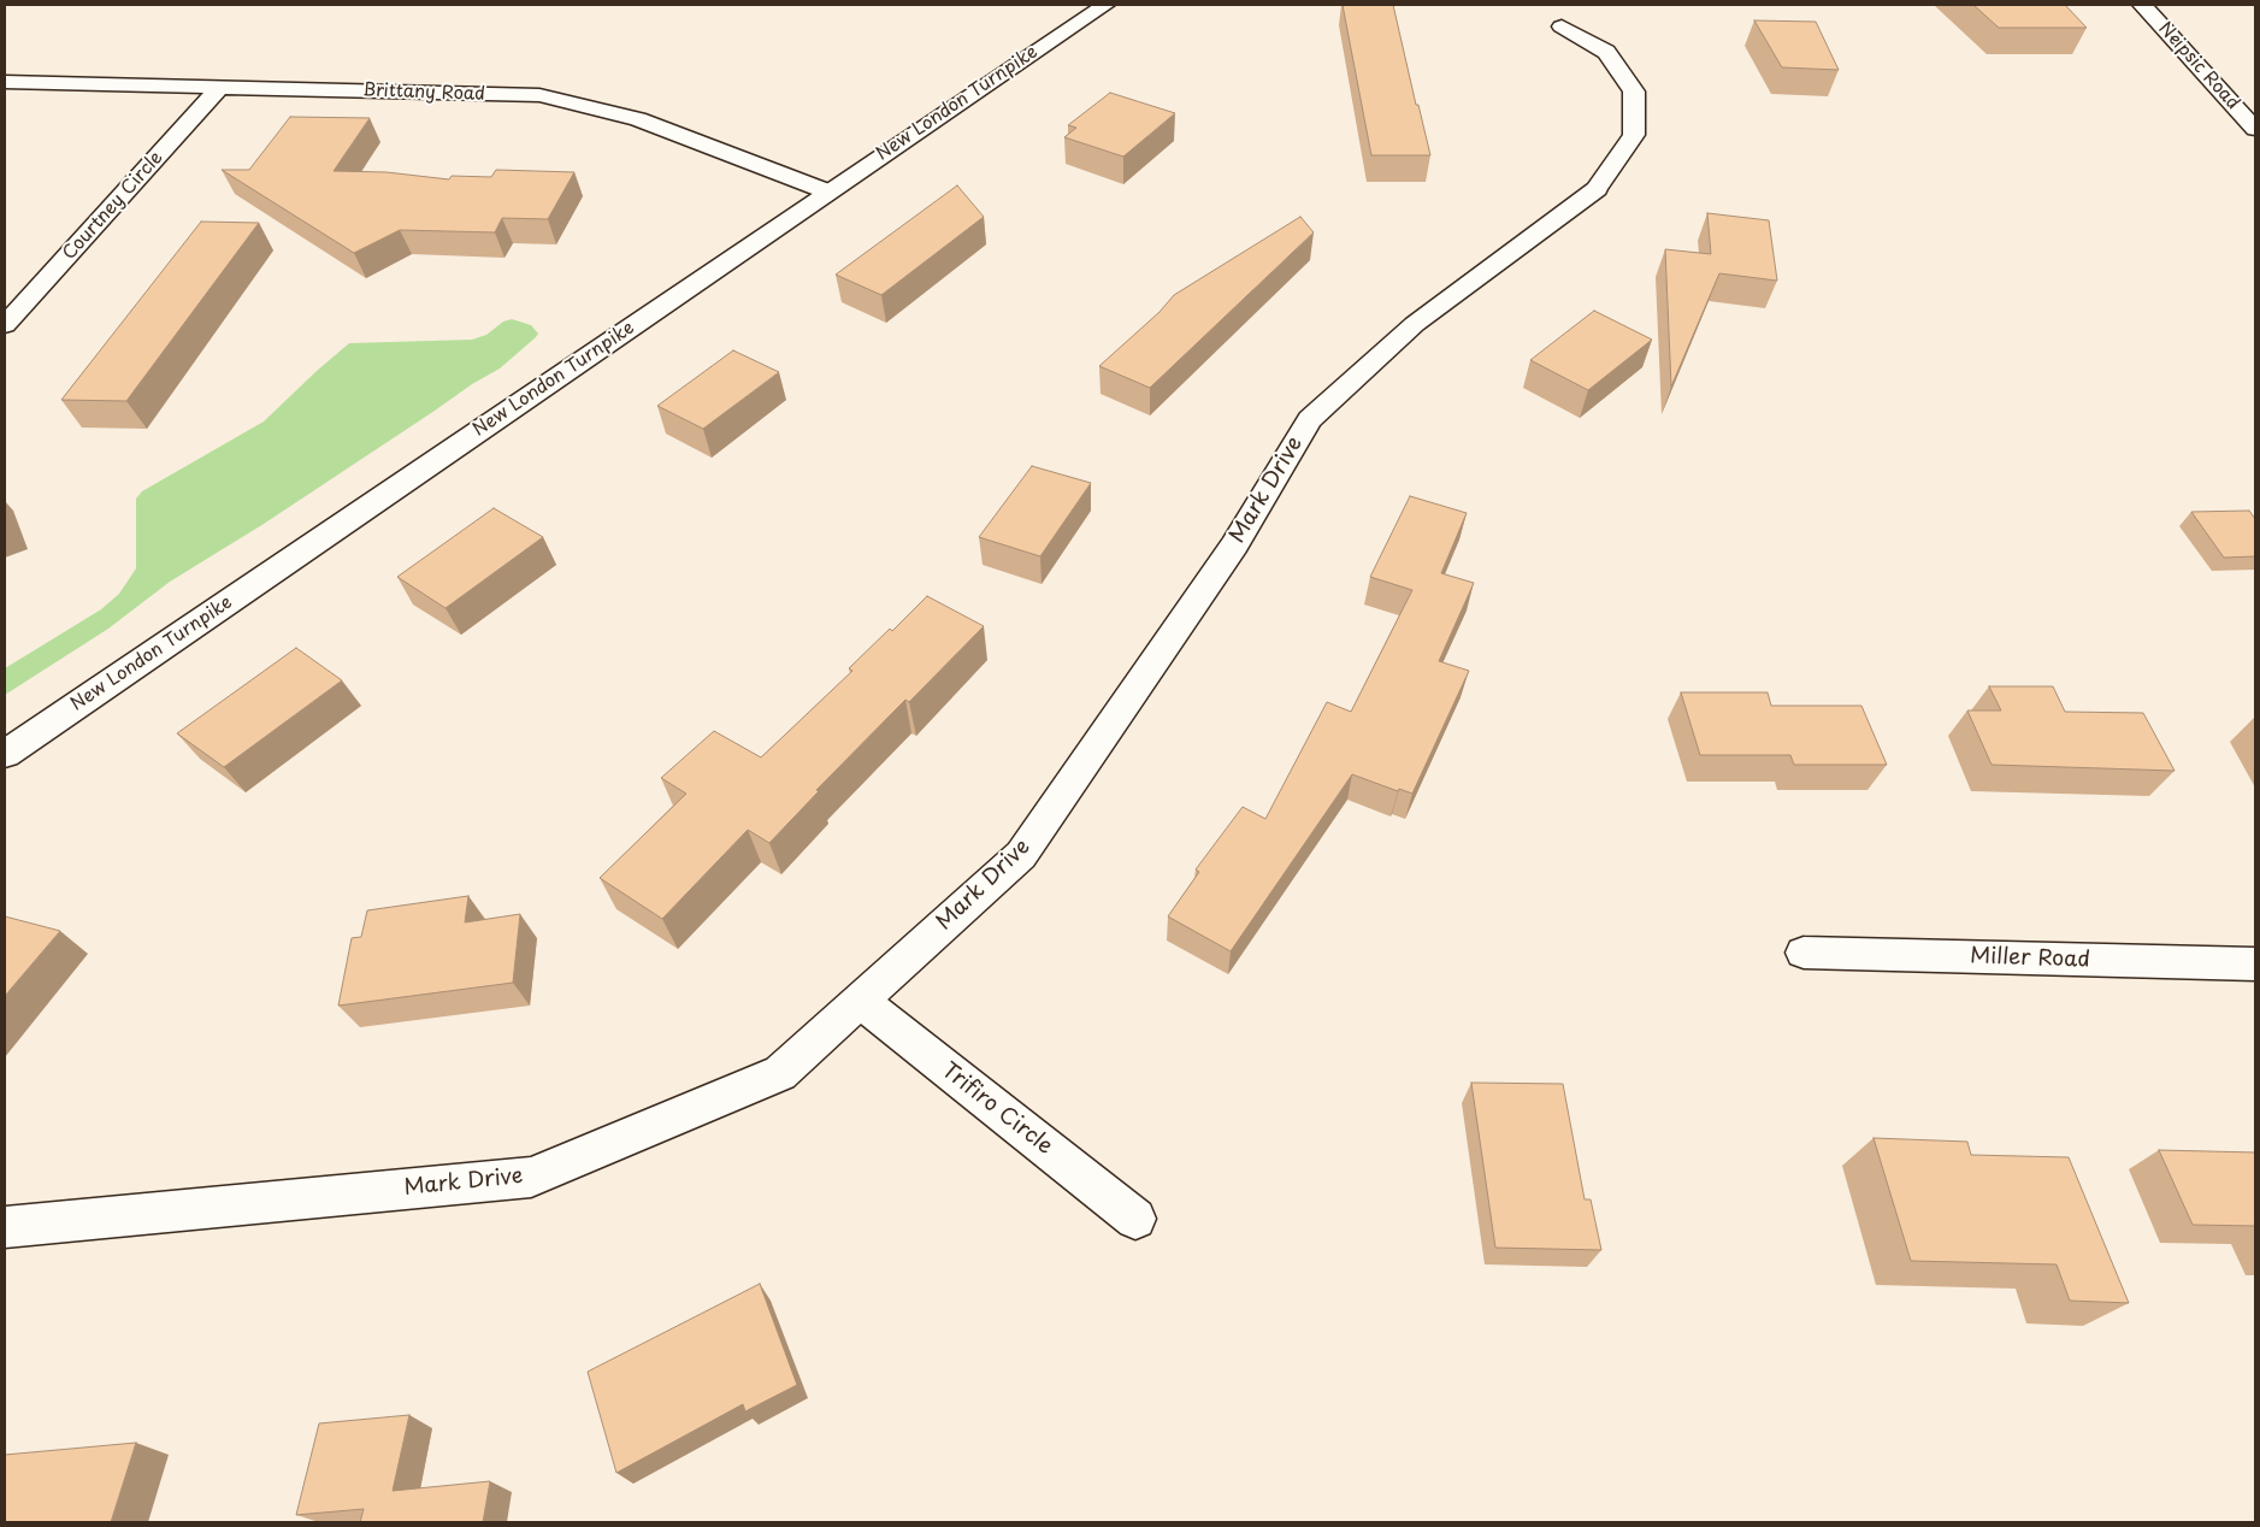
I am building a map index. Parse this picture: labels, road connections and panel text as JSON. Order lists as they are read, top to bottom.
{
  "streets": {
    "street": [
      "Neipsic Road",
      "Brittany Road",
      "New London Turnpike",
      "Courtney Circle",
      "Mark Drive",
      "Miller Road",
      "Trifiro Circle"
    ]
  },
  "crossings": [
    ["Brittany Road", "New London Turnpike"],
    ["Brittany Road", "Courtney Circle"],
    ["Mark Drive", "Trifiro Circle"]
  ]
}
